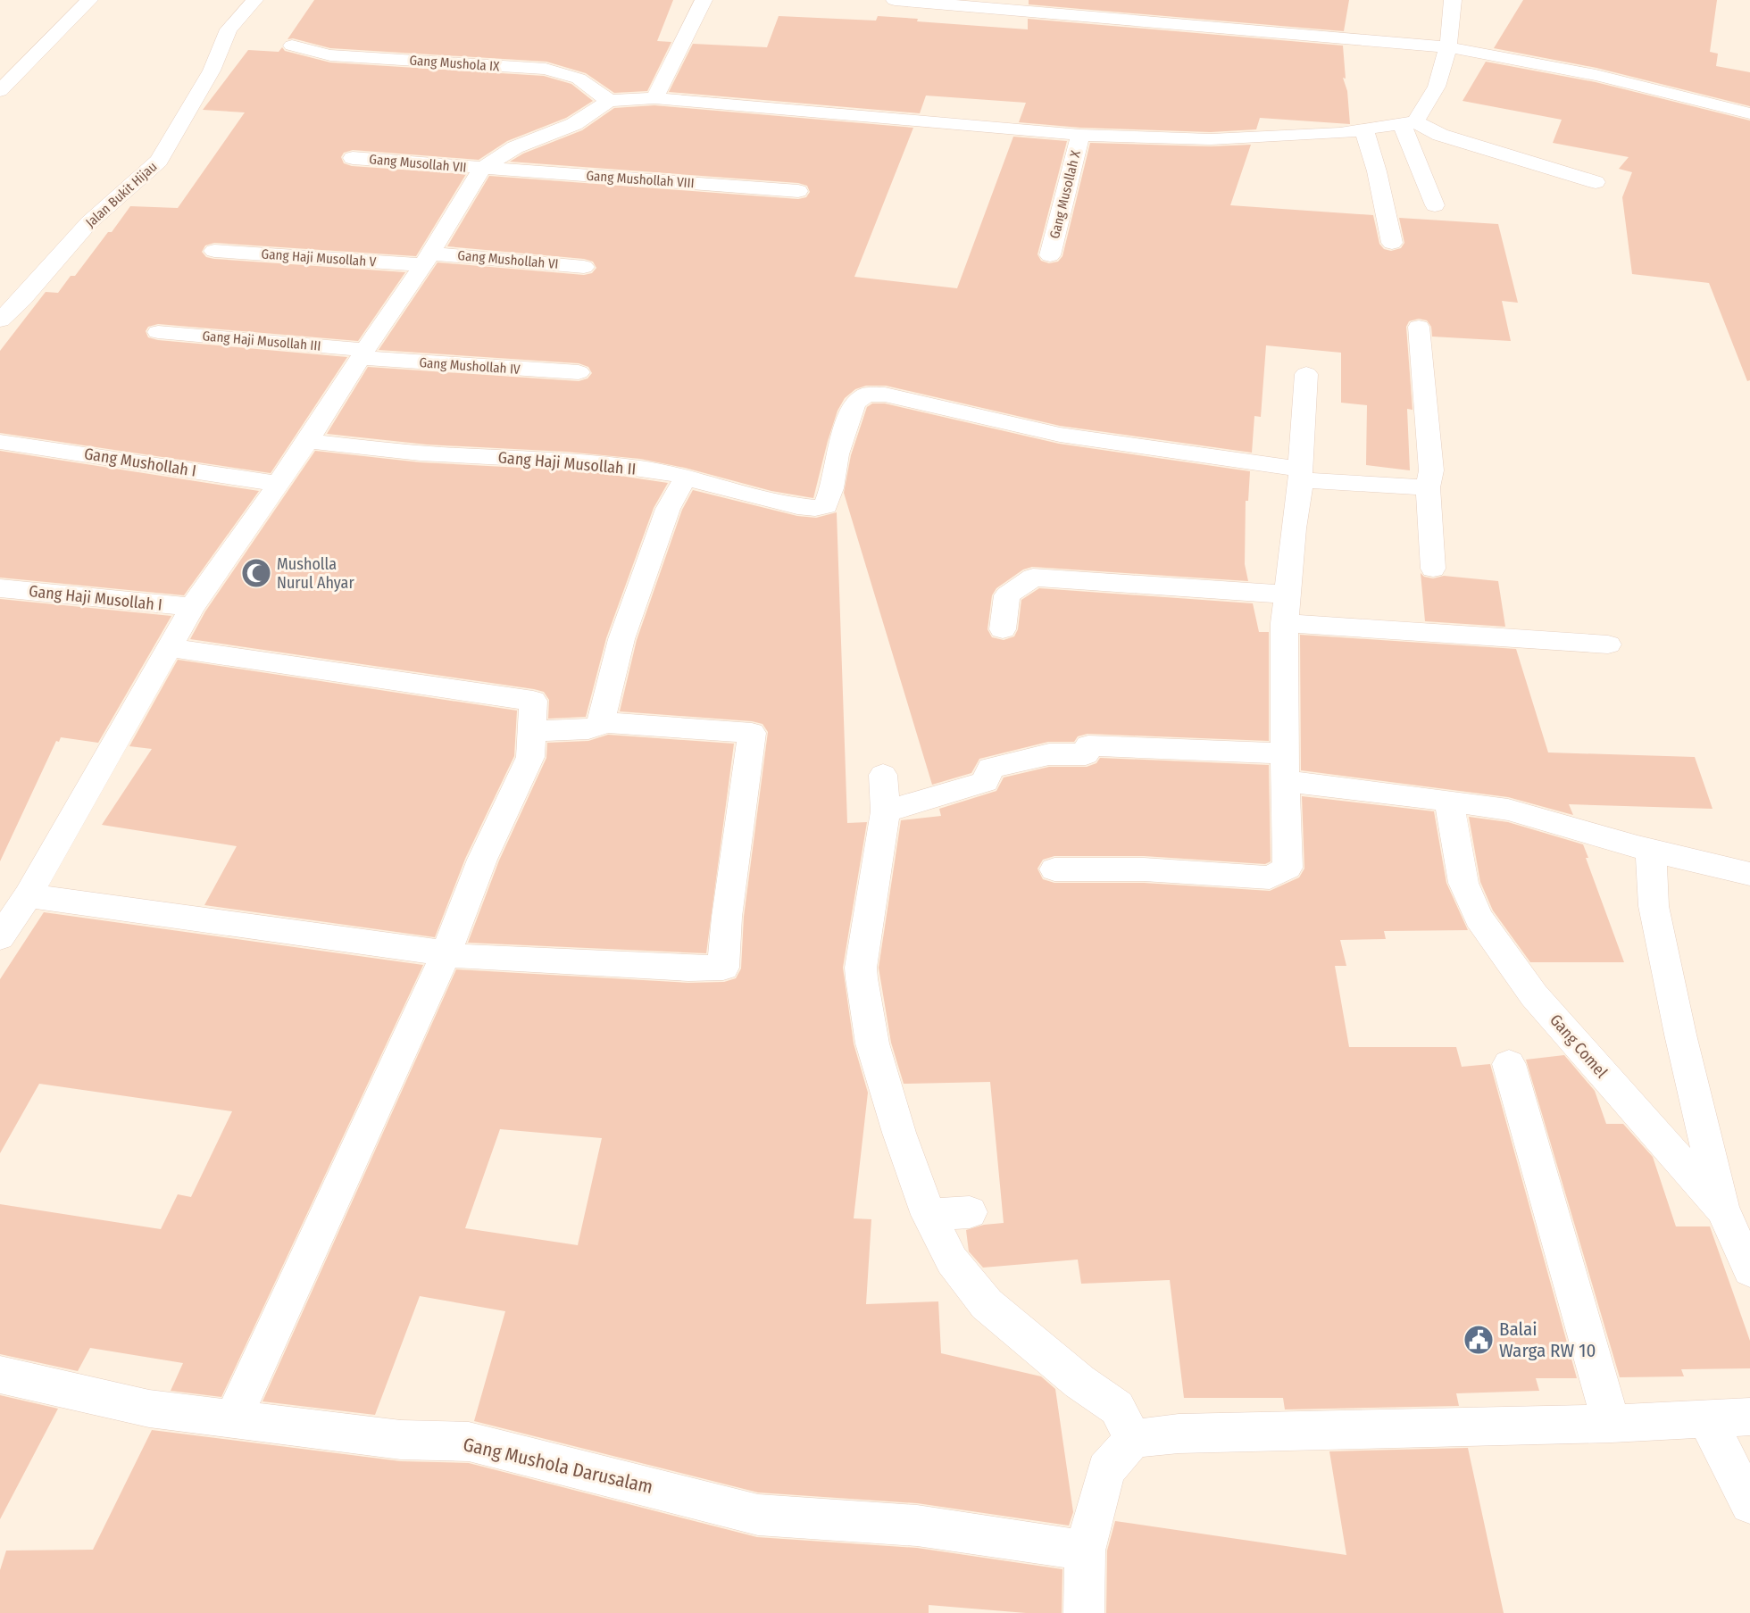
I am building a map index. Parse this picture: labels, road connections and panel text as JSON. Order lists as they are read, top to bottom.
{
  "streets": {
    "street": [
      "Gang Mushola IX",
      "Gang Musollah VII",
      "Gang Mushollah VIII",
      "Jalan Bukit Hijau",
      "Gang Musollah X",
      "Gang Haji Musollah V",
      "Gang Mushollah VI",
      "Gang Haji Musollah III",
      "Gang Mushollah IV",
      "Gang Mushollah I",
      "Gang Haji Musollah II",
      "Gang Haji Musollah I",
      "Gang Comel",
      "Gang Mushola Darusalam"
    ]
  },
  "crossings": [
    ["Gang Musollah VII", "Gang Mushollah VIII"],
    ["Gang Haji Musollah V", "Gang Mushollah VI"],
    ["Gang Haji Musollah III", "Gang Mushollah IV"]
  ],
  "places": {
    "mosque": ["Musholla Nurul Ahyar"],
    "public building": ["Balai Warga RW 10"]
  }
}
